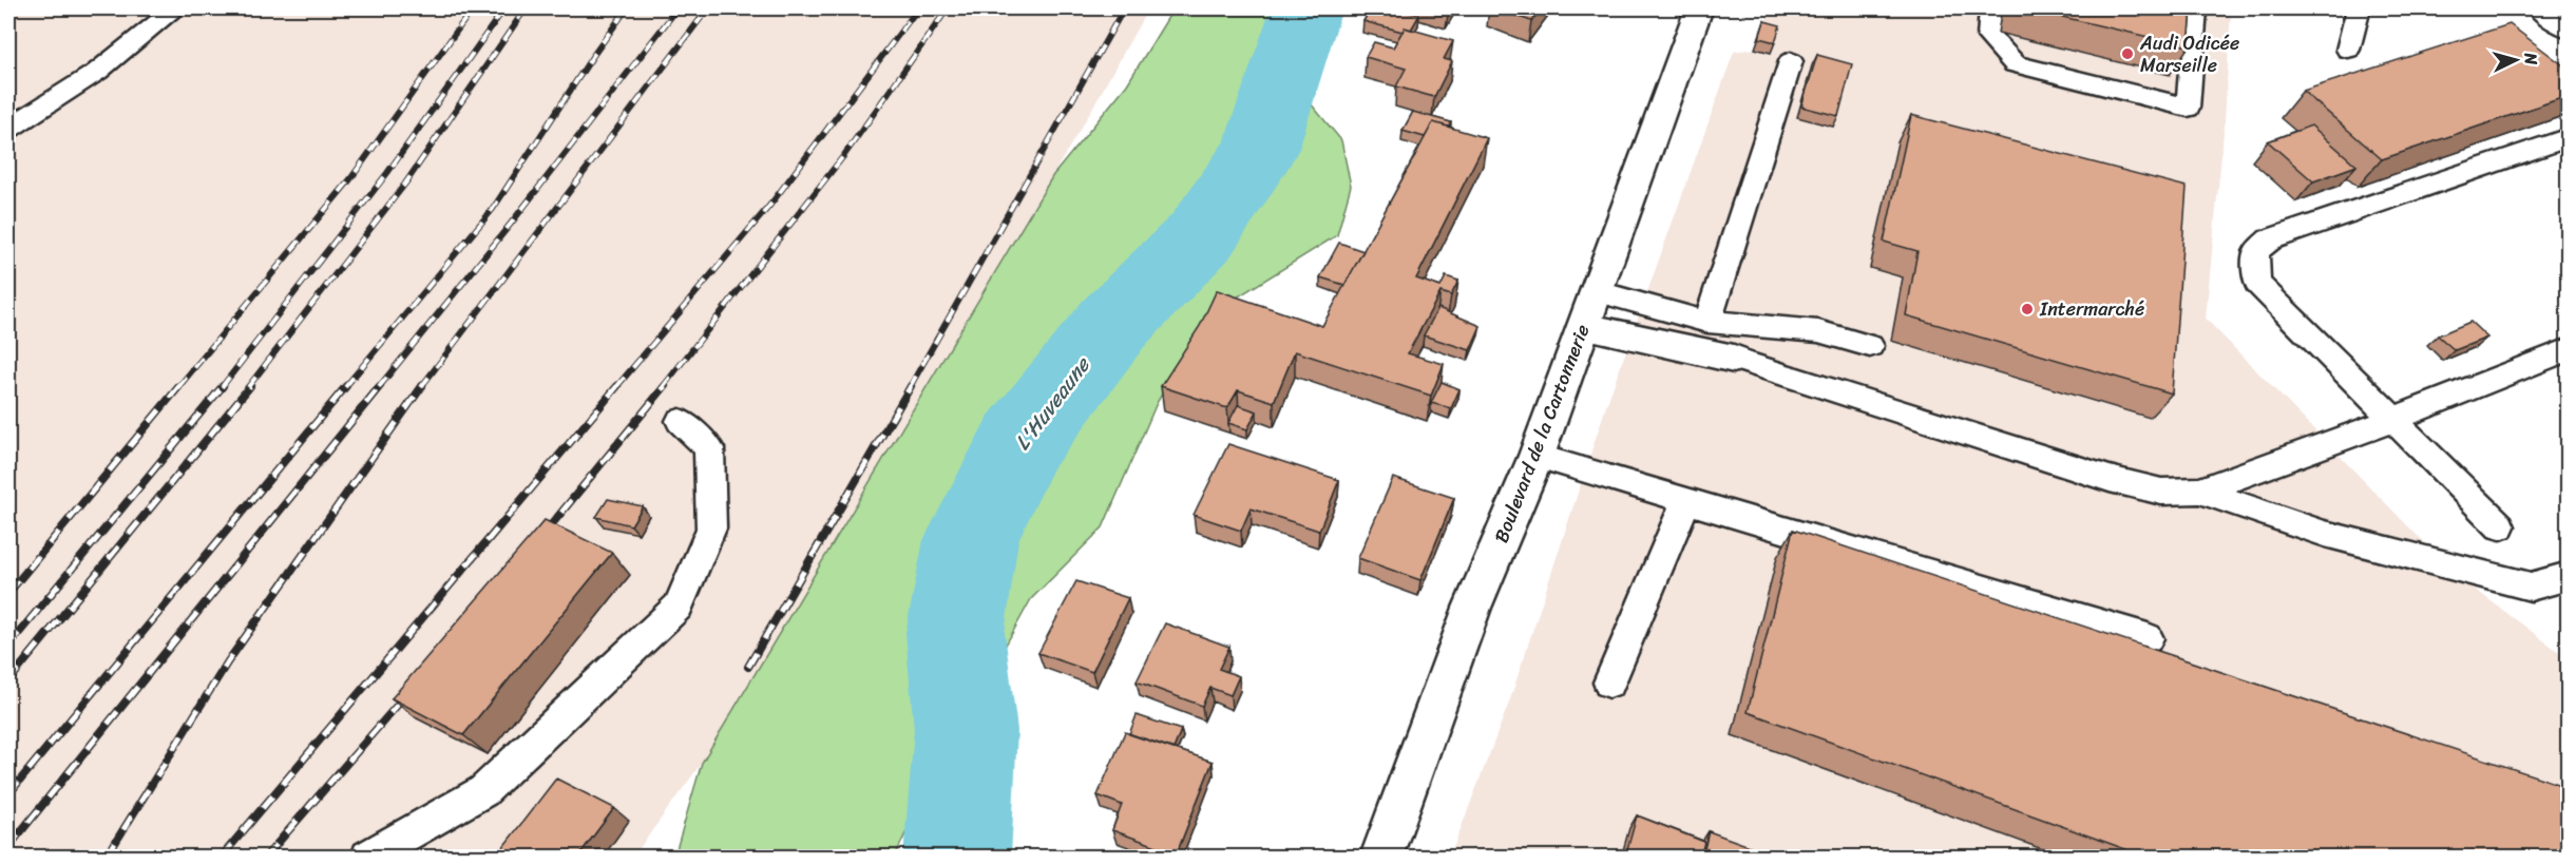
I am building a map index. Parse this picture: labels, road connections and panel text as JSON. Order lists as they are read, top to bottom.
{
  "streets": {
    "main road": ["Boulevard de la Cartonnerie"]
  },
  "water": ["L'Huveaune"],
  "places": ["Audi Odicée Marseille", "Intermarché"],
  "north": "right"
}
